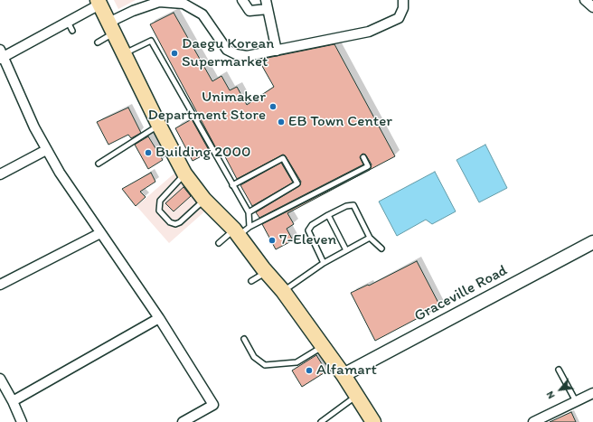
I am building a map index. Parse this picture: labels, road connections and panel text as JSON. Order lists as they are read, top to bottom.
{
  "streets": {
    "street": ["Graceville Road"]
  },
  "places": [
    "Daegu Korean Supermarket",
    "Unimaker Department Store",
    "EB Town Center",
    "Building 2000",
    "7-Eleven",
    "Alfamart"
  ],
  "north": "bottom left"
}
